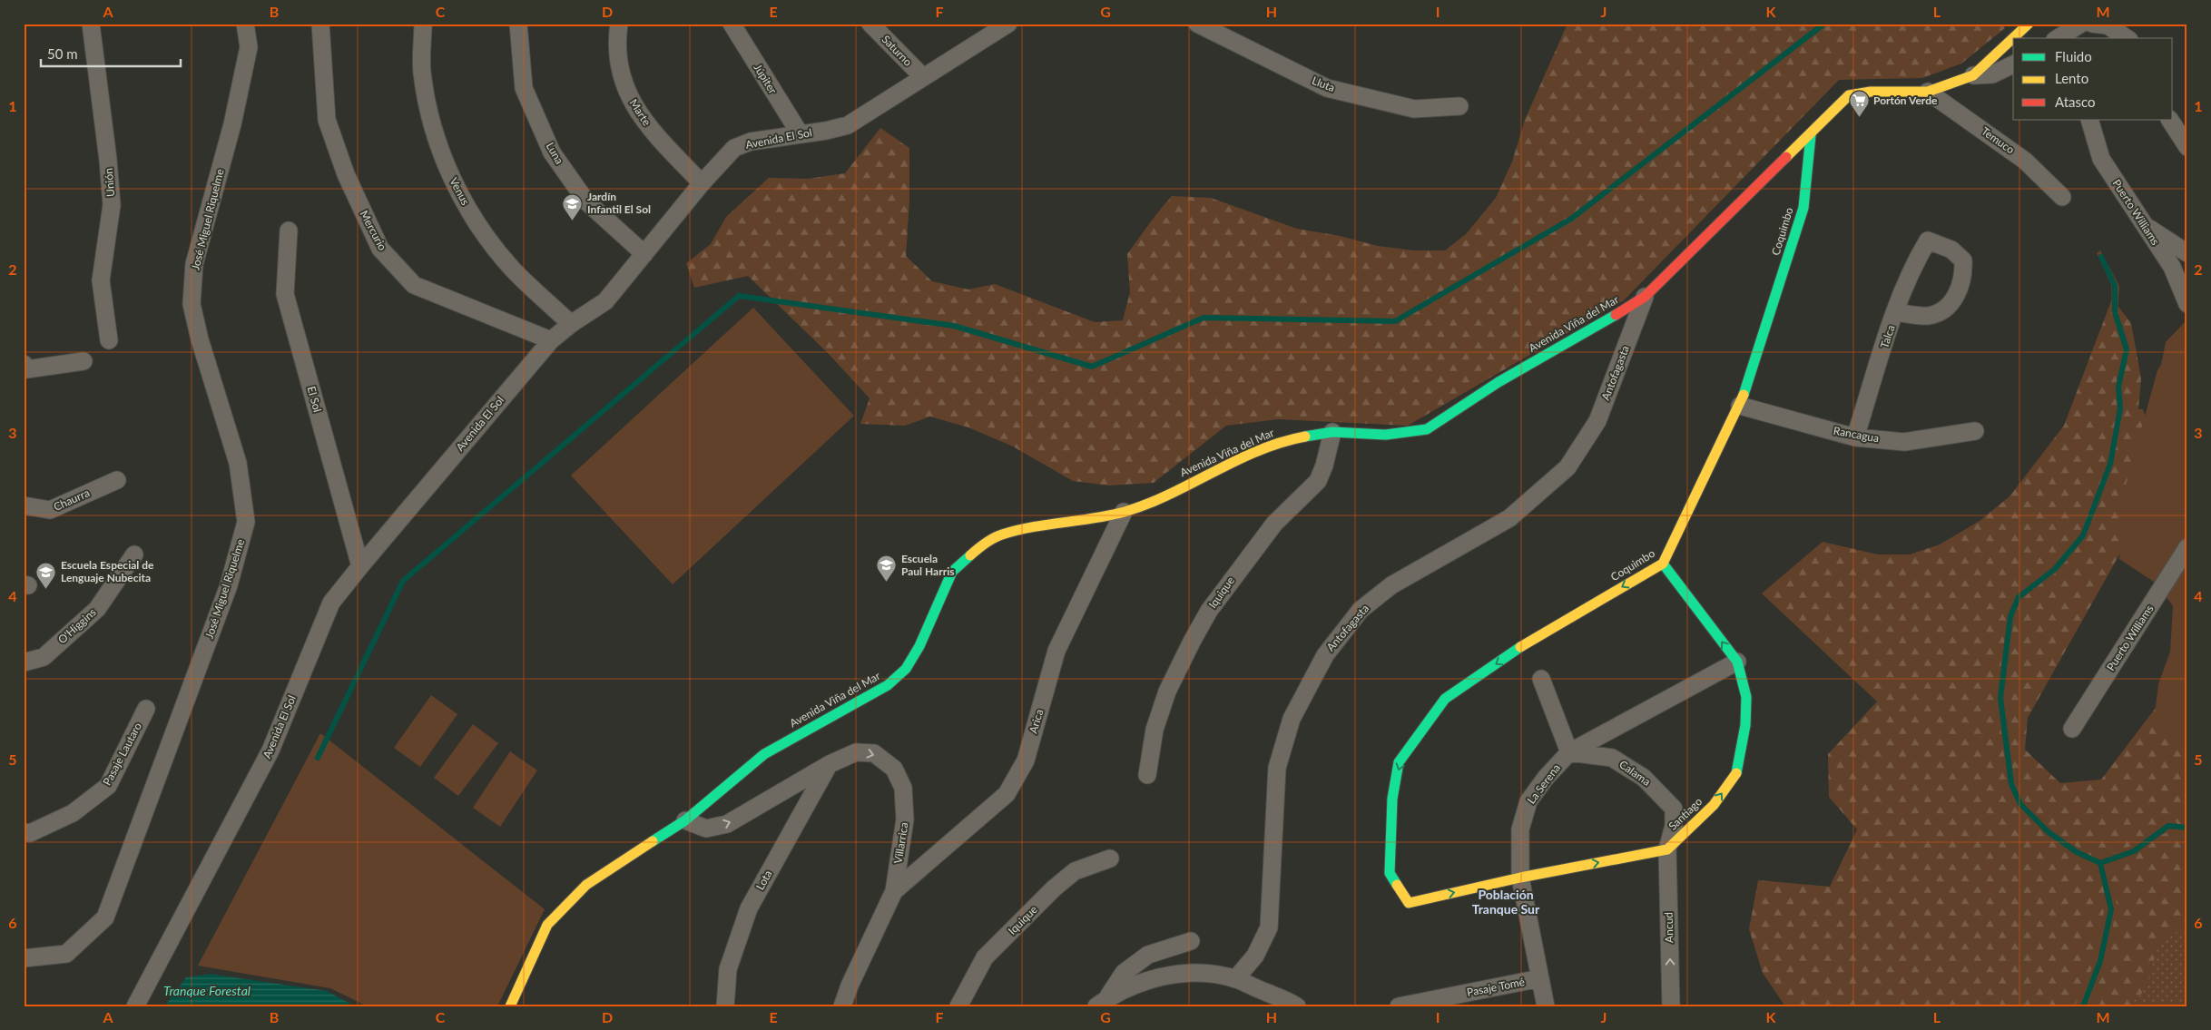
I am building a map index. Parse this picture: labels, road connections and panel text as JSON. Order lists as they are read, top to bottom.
{
  "streets": {
    "street": [
      "Saturno",
      "Júpiter",
      "Lluta",
      "Marte",
      "Avenida El Sol",
      "Temuco",
      "Luna",
      "Unión",
      "Venus",
      "Puerto Williams",
      "José Miguel Riquelme",
      "Mercurio",
      "Coquimbo",
      "Avenida Viña del Mar",
      "Talca",
      "Antofagasta",
      "El Sol",
      "Rancagua",
      "Chaurra",
      "Iquique",
      "O'Higgins",
      "Arica",
      "Pasaje Lautaro",
      "Calama",
      "La Serena",
      "Santiago",
      "Villarrica",
      "Lota",
      "Ancud",
      "Pasaje Tomé"
    ]
  },
  "crossings": [
    ["Saturno", "Avenida El Sol"],
    ["Júpiter", "Avenida El Sol"],
    ["Marte", "Avenida El Sol"],
    ["Avenida El Sol", "Luna"],
    ["Avenida El Sol", "Venus"],
    ["Avenida El Sol", "Mercurio"],
    ["Avenida El Sol", "El Sol"],
    ["Temuco", "Avenida Viña del Mar"],
    ["Coquimbo", "Avenida Viña del Mar"],
    ["Coquimbo", "Rancagua"],
    ["Coquimbo", "La Serena"],
    ["Coquimbo", "Santiago"],
    ["Avenida Viña del Mar", "Antofagasta"],
    ["Avenida Viña del Mar", "Iquique"],
    ["Avenida Viña del Mar", "Arica"],
    ["Avenida Viña del Mar", "Villarrica"],
    ["Talca", "Rancagua"],
    ["Arica", "Villarrica"],
    ["Calama", "La Serena"],
    ["Calama", "Santiago"],
    ["Calama", "Ancud"],
    ["La Serena", "Santiago"],
    ["La Serena", "Pasaje Tomé"],
    ["Santiago", "Ancud"],
    ["Villarrica", "Lota"]
  ],
  "one_way": ["Santiago", "Ancud"],
  "districts": ["Población Tranque Sur"],
  "water": ["Tranque Forestal"],
  "places": {
    "supermarket": ["Portón Verde"],
    "school or university": ["Jardín Infantil El Sol", "Escuela Paul Harris", "Escuela Especial de Lenguaje Nubecita"]
  },
  "legend": ["Fluido", "Lento", "Atasco"],
  "scale_bar": "50 m",
  "grid": {
    "columns": [
      "A",
      "B",
      "C",
      "D",
      "E",
      "F",
      "G",
      "H",
      "I",
      "J",
      "K",
      "L",
      "M"
    ],
    "rows": [
      "1",
      "2",
      "3",
      "4",
      "5",
      "6"
    ]
  }
}
